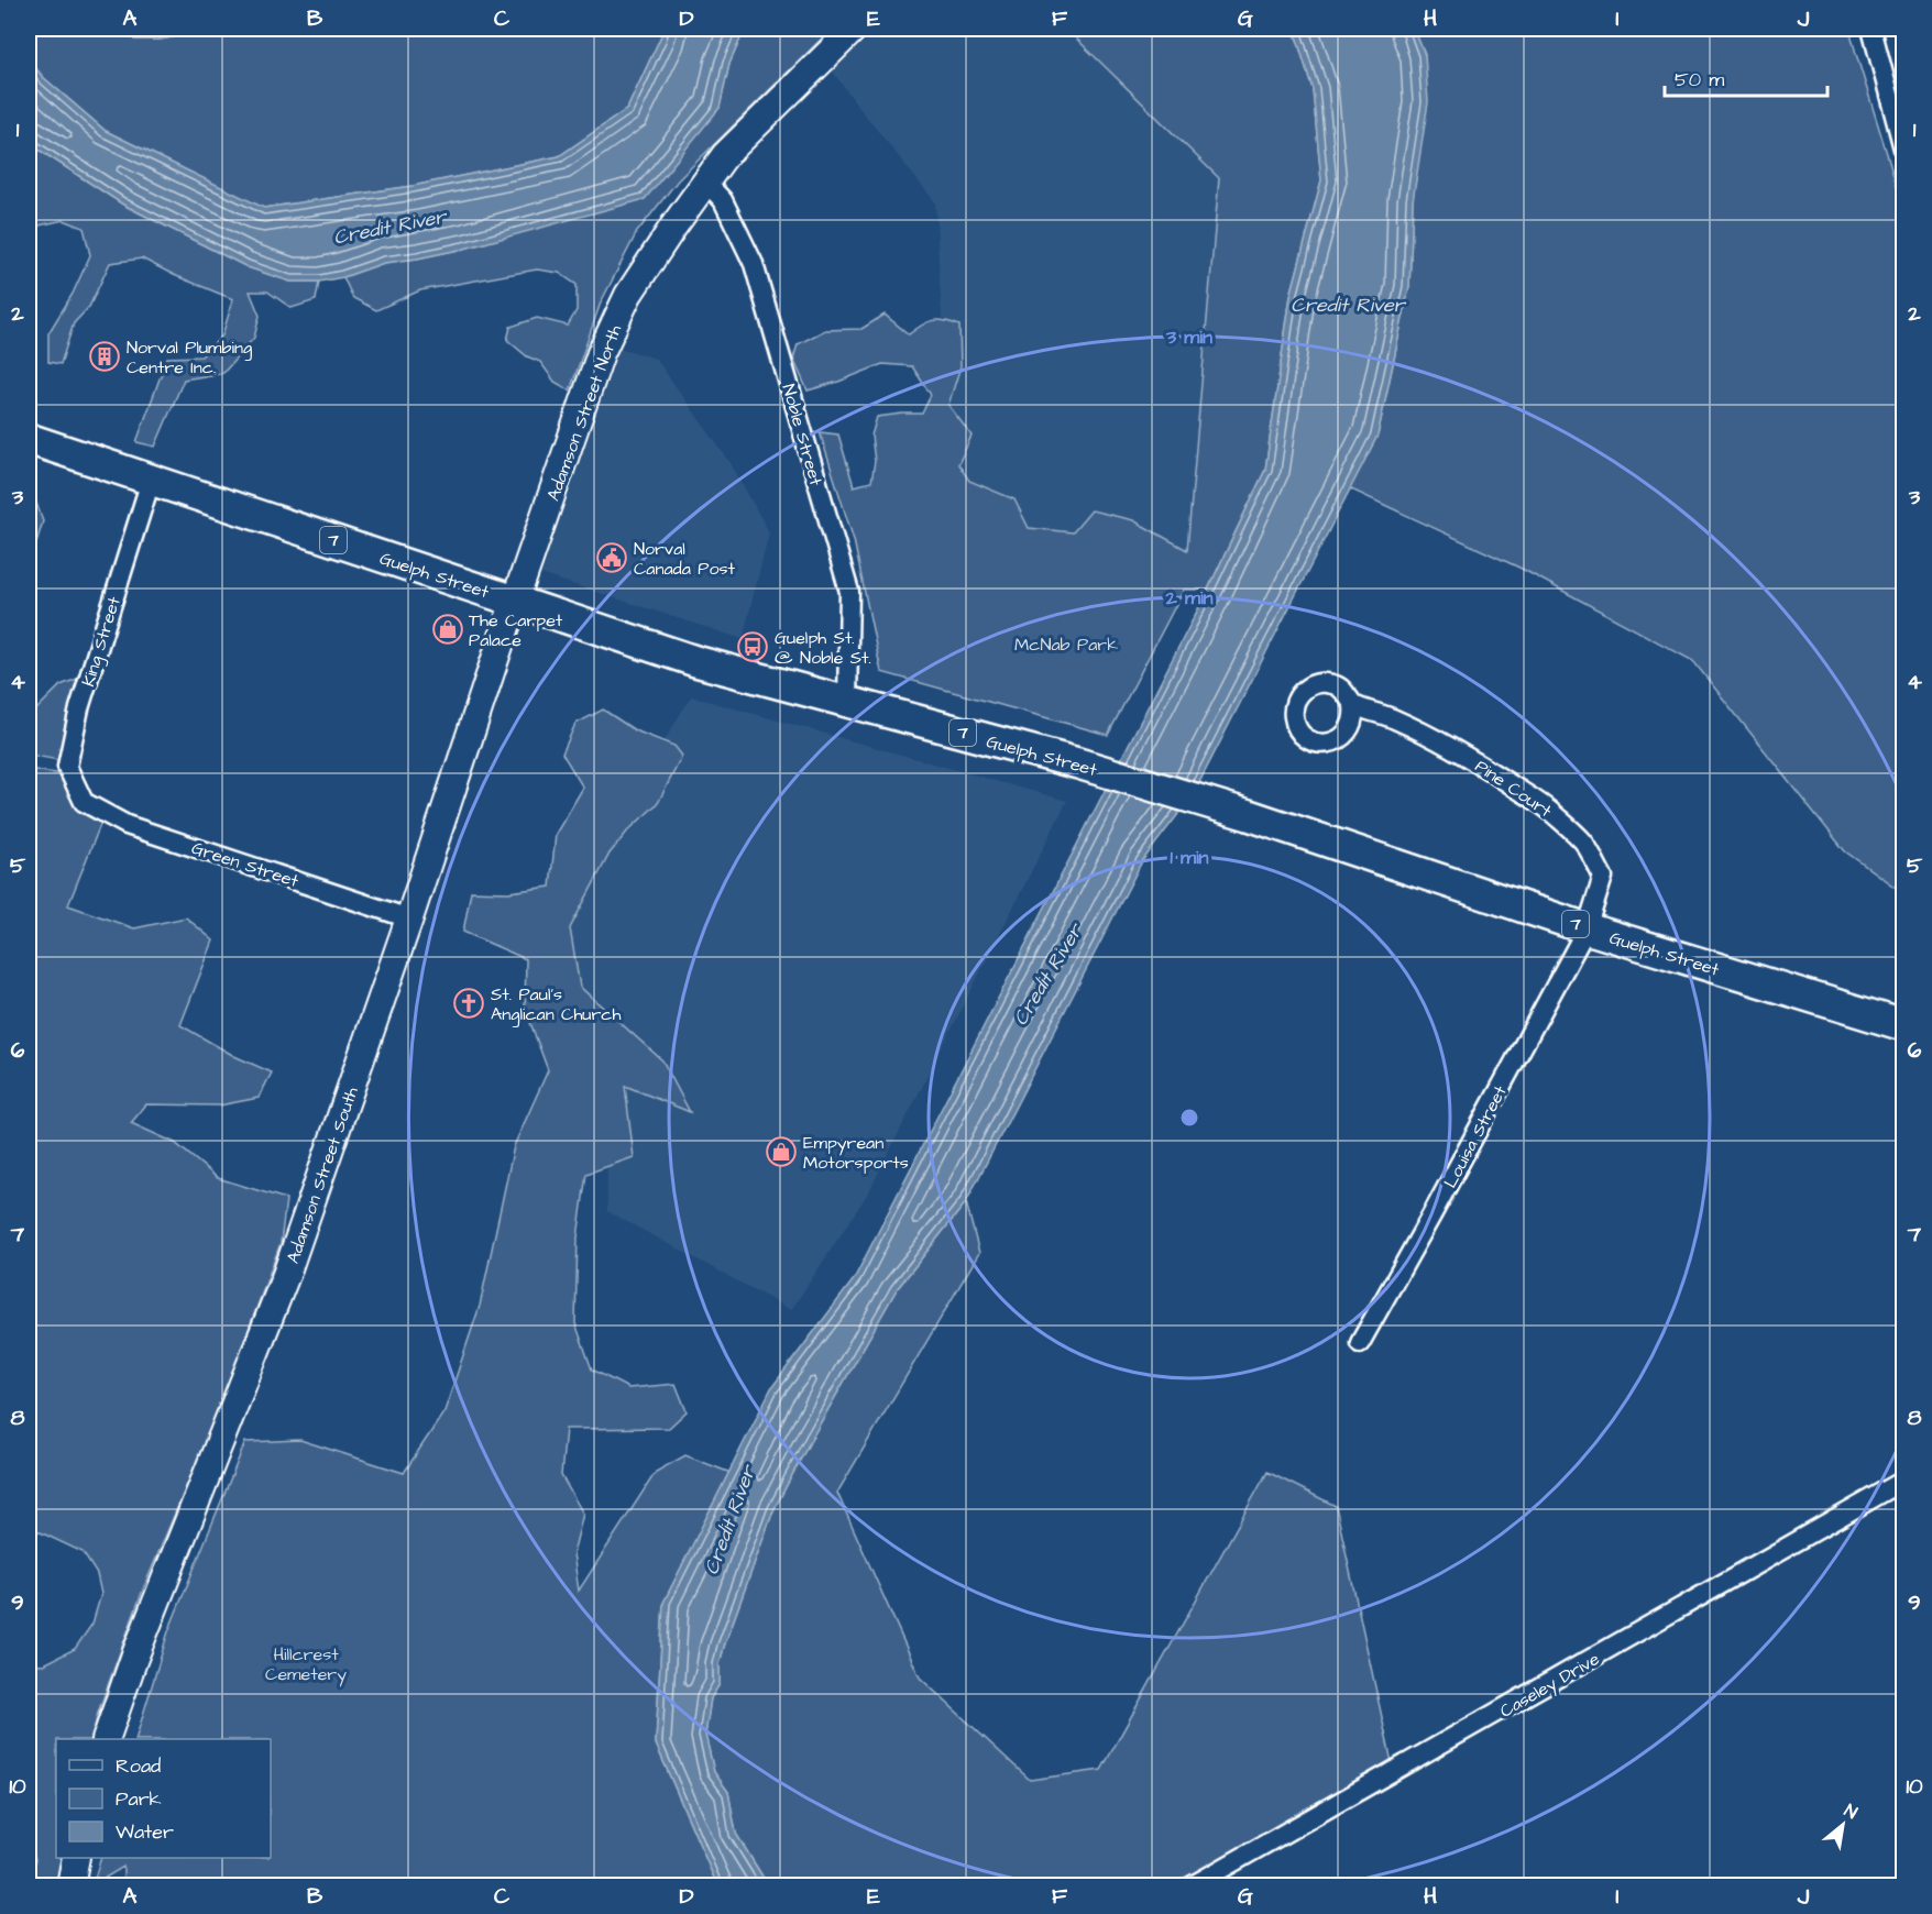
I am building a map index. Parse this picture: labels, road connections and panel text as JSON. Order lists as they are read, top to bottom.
{
  "streets": {
    "main road": [
      "Adamson Street North",
      "7",
      "Guelph Street",
      "Adamson Street South"
    ],
    "street": [
      "Noble Street",
      "King Street",
      "Pine Court",
      "Green Street",
      "Louisa Street",
      "Caseley Drive"
    ]
  },
  "crossings": [
    ["Adamson Street North", "Noble Street"],
    ["Adamson Street North", "Guelph Street"],
    ["Adamson Street North", "Adamson Street South"],
    ["Noble Street", "Guelph Street"],
    ["Guelph Street", "King Street"],
    ["Guelph Street", "Pine Court"],
    ["Guelph Street", "Louisa Street"],
    ["Guelph Street", "Adamson Street South"],
    ["King Street", "Green Street"],
    ["Pine Court", "Louisa Street"],
    ["Green Street", "Adamson Street South"]
  ],
  "water": ["Credit River"],
  "parks": ["McNab Park", "Hillcrest Cemetery"],
  "places": {
    "building": ["Norval Plumbing Centre Inc."],
    "public building": ["Norval Canada Post"],
    "shop": ["The Carpet Palace", "Empyrean Motorsports"],
    "bus stop": ["Guelph St. @ Noble St."],
    "church": ["St. Paul's Anglican Church"]
  },
  "legend": ["Road", "Park", "Water"],
  "scale_bar": "50 m",
  "north": "top right",
  "grid": {
    "columns": [
      "A",
      "B",
      "C",
      "D",
      "E",
      "F",
      "G",
      "H",
      "I",
      "J"
    ],
    "rows": [
      "1",
      "2",
      "3",
      "4",
      "5",
      "6",
      "7",
      "8",
      "9",
      "10"
    ]
  },
  "rings": ["3 min", "2 min", "1 min"]
}
